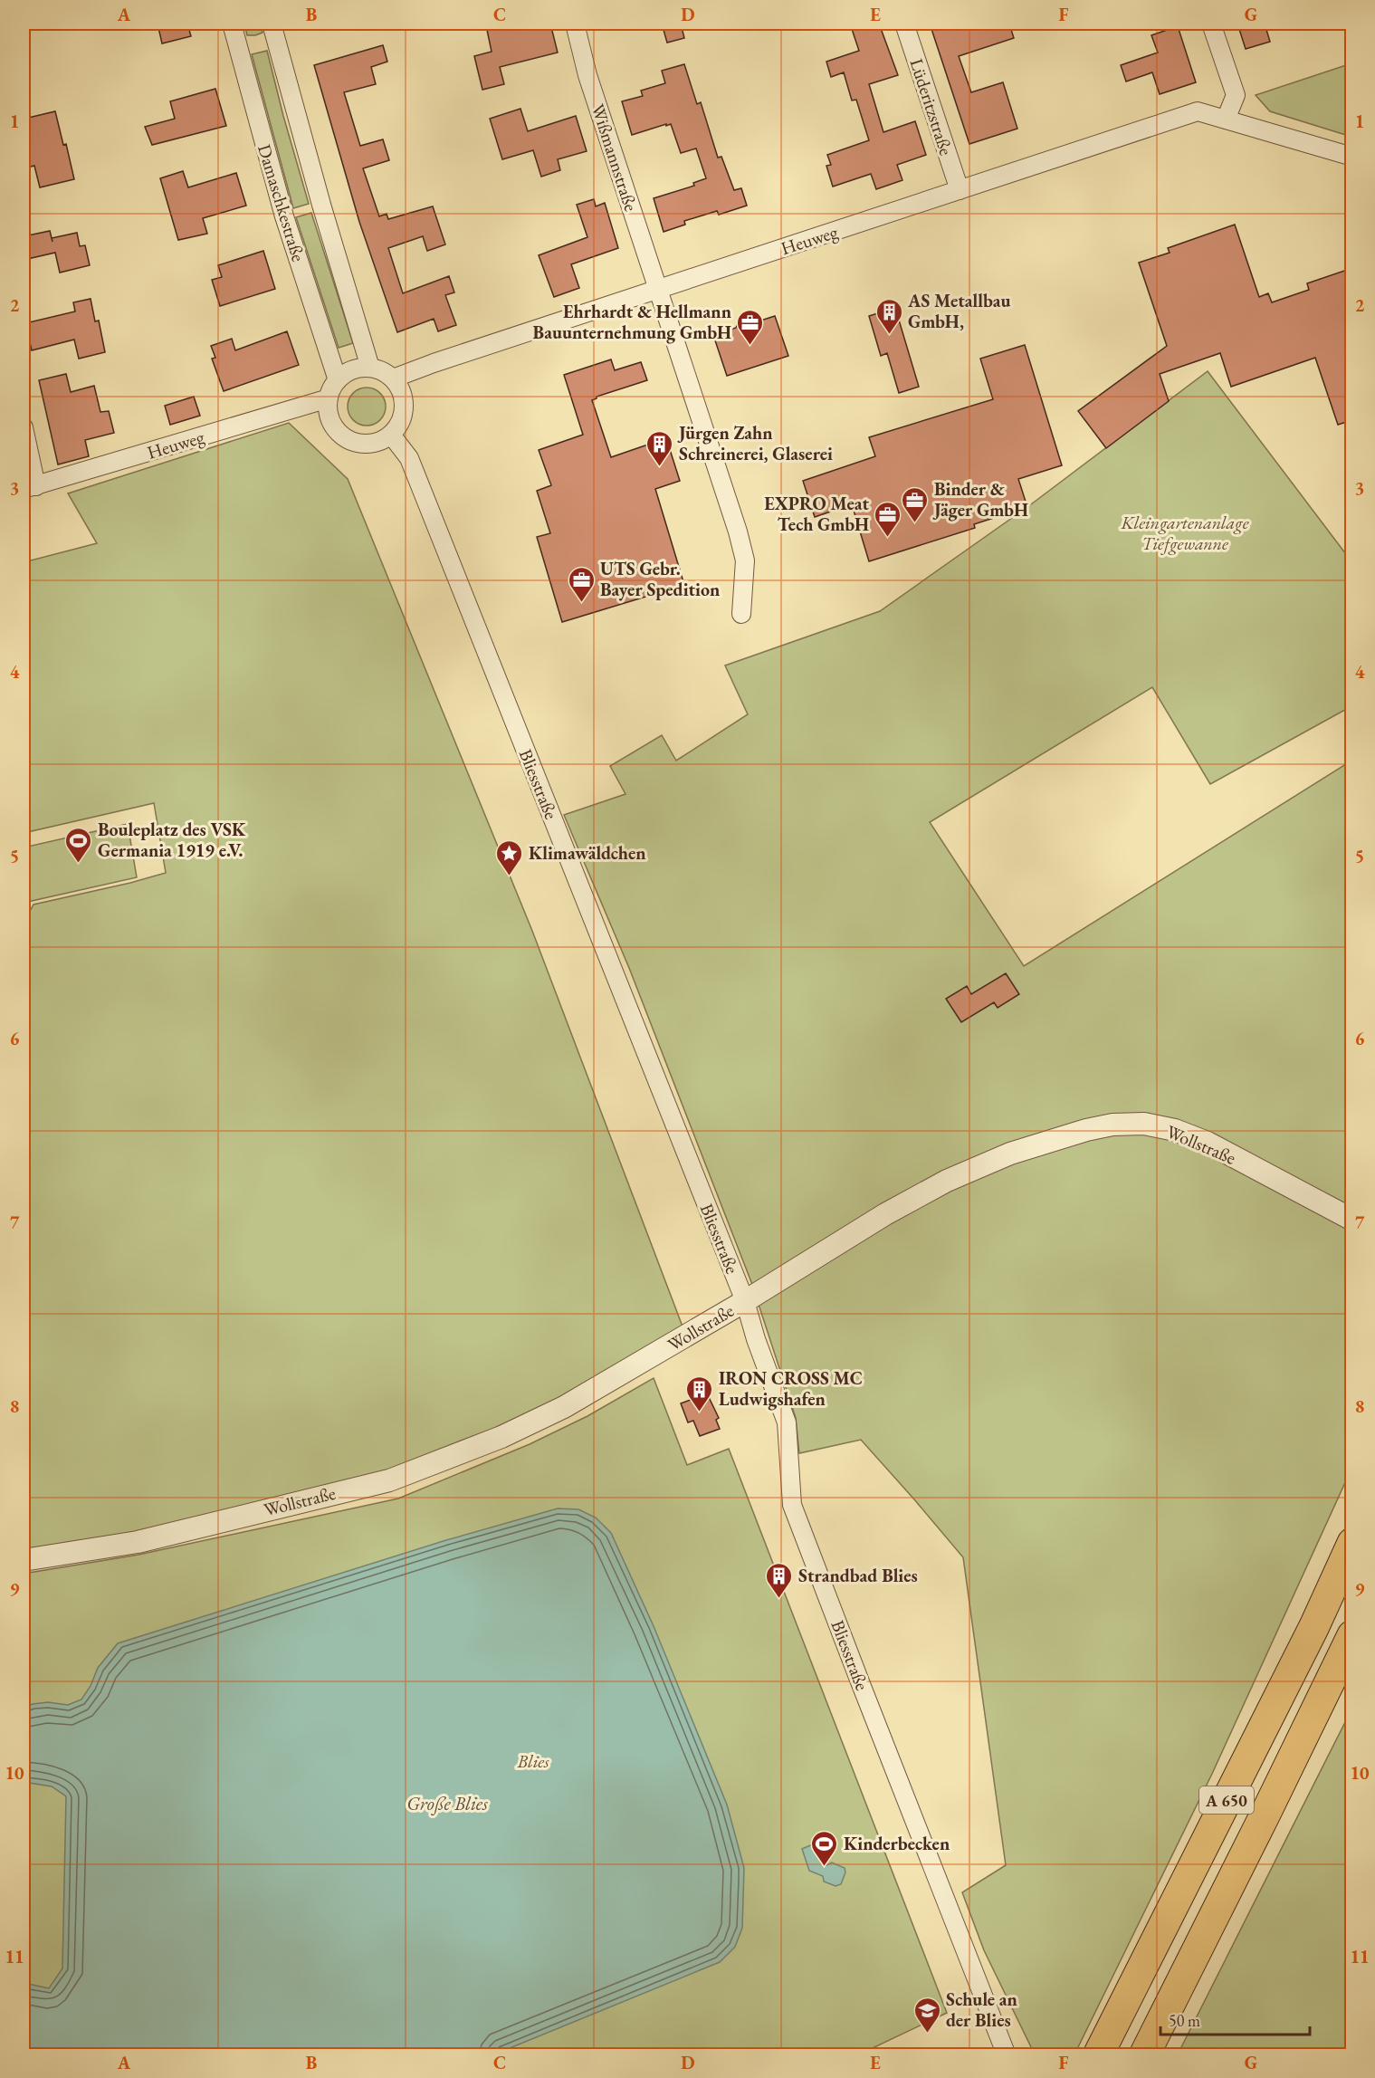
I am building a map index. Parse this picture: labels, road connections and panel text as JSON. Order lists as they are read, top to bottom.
{
  "streets": {
    "highway": ["A 650"],
    "street": [
      "Lüderitzstraße",
      "Wißmannstraße",
      "Damaschkestraße",
      "Heuweg",
      "Bliesstraße",
      "Wollstraße"
    ]
  },
  "crossings": [
    ["Lüderitzstraße", "Heuweg"],
    ["Wißmannstraße", "Heuweg"],
    ["Damaschkestraße", "Heuweg"],
    ["Damaschkestraße", "Bliesstraße"],
    ["Heuweg", "Bliesstraße"],
    ["Bliesstraße", "Wollstraße"]
  ],
  "water": ["Große Blies"],
  "parks": ["Kleingartenanlage Tiefgewanne", "Blies"],
  "places": {
    "building": [
      "AS Metallbau GmbH,",
      "Jürgen Zahn Schreinerei, Glaserei",
      "IRON CROSS MC Ludwigshafen",
      "Strandbad Blies"
    ],
    "office": [
      "Ehrhardt & Hellmann Bauunternehmung GmbH",
      "Binder & Jäger GmbH",
      "EXPRO Meat Tech GmbH",
      "UTS Gebr. Bayer Spedition"
    ],
    "sports": ["Bouleplatz des VSK Germania 1919 e.V.", "Kinderbecken"],
    "place": ["Klimawäldchen"],
    "school or university": ["Schule an der Blies"]
  },
  "scale_bar": "50 m",
  "grid": {
    "columns": [
      "A",
      "B",
      "C",
      "D",
      "E",
      "F",
      "G"
    ],
    "rows": [
      "1",
      "2",
      "3",
      "4",
      "5",
      "6",
      "7",
      "8",
      "9",
      "10",
      "11"
    ]
  }
}
